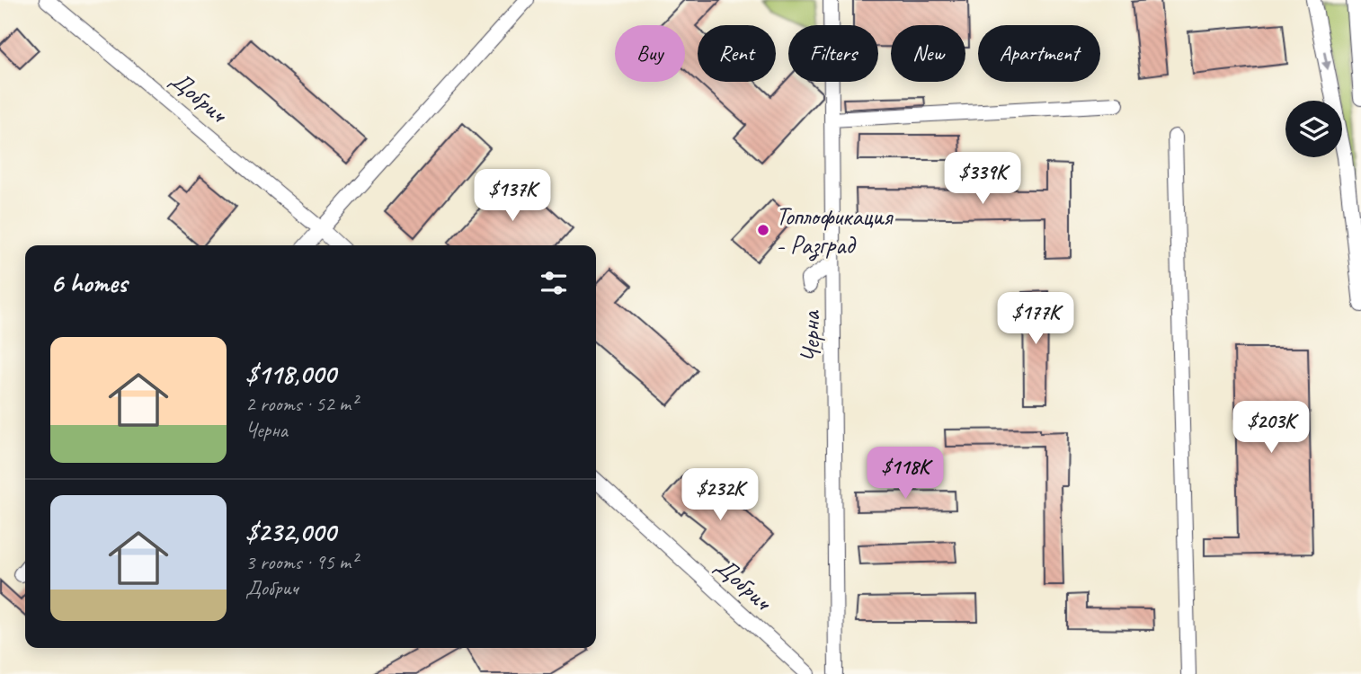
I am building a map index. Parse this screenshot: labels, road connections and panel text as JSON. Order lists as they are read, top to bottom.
{
  "streets": {
    "street": ["Добрич", "Черна"]
  },
  "places": ["Топлофикация - Разград"],
  "page": {
    "chip": [
      "Buy",
      "Rent",
      "Filters",
      "New",
      "Apartment"
    ],
    "price": [
      "$339K",
      "$137K",
      "$177K",
      "$203K",
      "$118K",
      "$232K"
    ],
    "heading": "6 homes",
    "list": [
      {
        "name": "$118,000",
        "note": "2 rooms · 52 m² · Черна"
      },
      {
        "name": "$232,000",
        "note": "3 rooms · 95 m² · Добрич"
      }
    ]
  }
}
